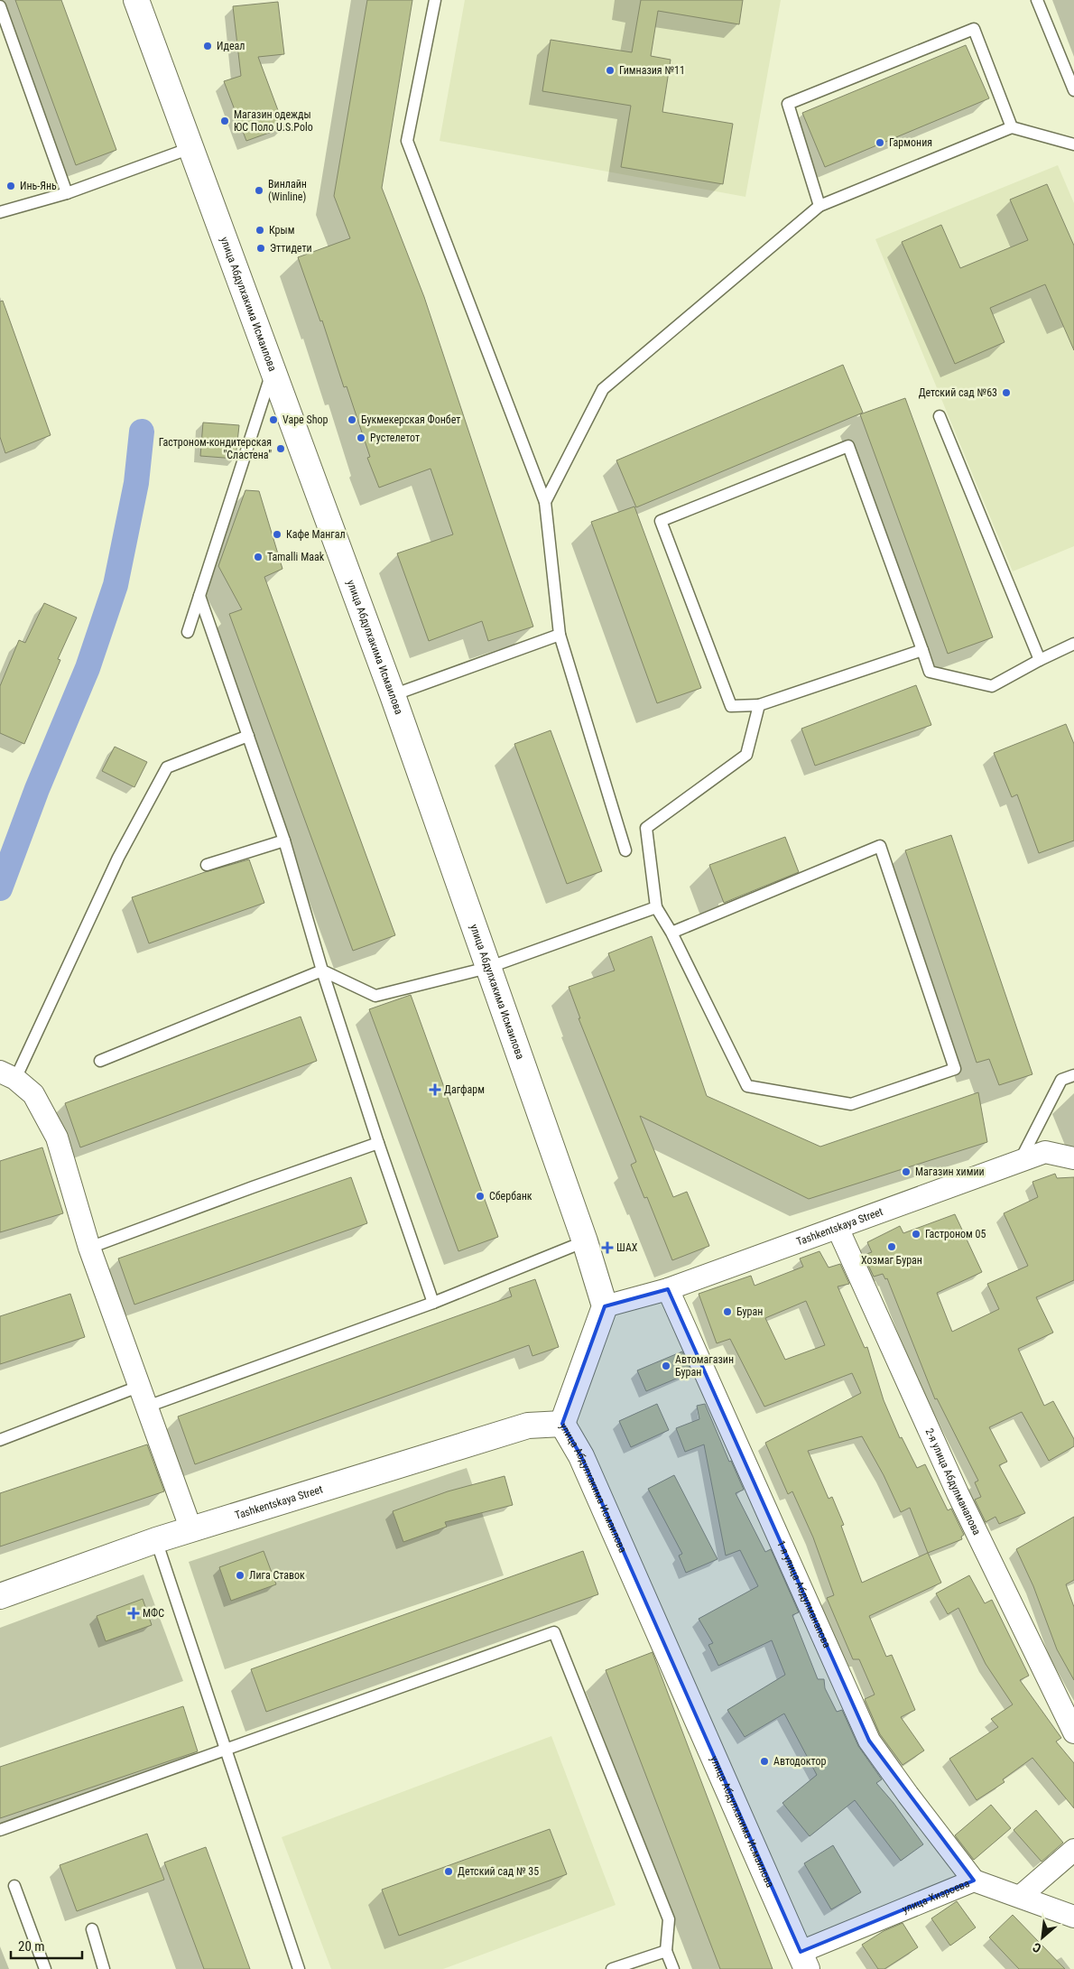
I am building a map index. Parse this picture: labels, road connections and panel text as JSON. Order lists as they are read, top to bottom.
{
  "streets": {
    "main road": ["улица Абдулхакима Исмаилова", "Tashkentskaya Street"],
    "street": ["2-я улица Абдулманапова", "1-я улица Абдулманапова", "улица Хизроева"]
  },
  "crossings": [
    ["улица Абдулхакима Исмаилова", "Tashkentskaya Street"],
    ["улица Абдулхакима Исмаилова", "улица Хизроева"],
    ["Tashkentskaya Street", "2-я улица Абдулманапова"],
    ["Tashkentskaya Street", "1-я улица Абдулманапова"],
    ["1-я улица Абдулманапова", "улица Хизроева"]
  ],
  "places": {
    "other": [
      "Идеал",
      "Гимназия №11",
      "Магазин одежды ЮС Поло U.S.Polo",
      "Гармония",
      "Инь-Янь",
      "Винлайн (Winline)",
      "Крым",
      "Эттидети",
      "Детский сад №63",
      "Vape Shop",
      "Букмекерская Фонбет",
      "Рустелетот",
      "Гастроном-кондитерская \"Сластена\"",
      "Кафе Мангал",
      "Tamalli Maak",
      "Магазин химии",
      "Сбербанк",
      "Гастроном 05",
      "Хозмаг Буран",
      "Буран",
      "Автомагазин Буран",
      "Лига Ставок",
      "Автодоктор",
      "Детский сад № 35"
    ],
    "health": ["Дагфарм", "ШАХ", "МФС"]
  },
  "scale_bar": "20 m",
  "north": "bottom left"
}
